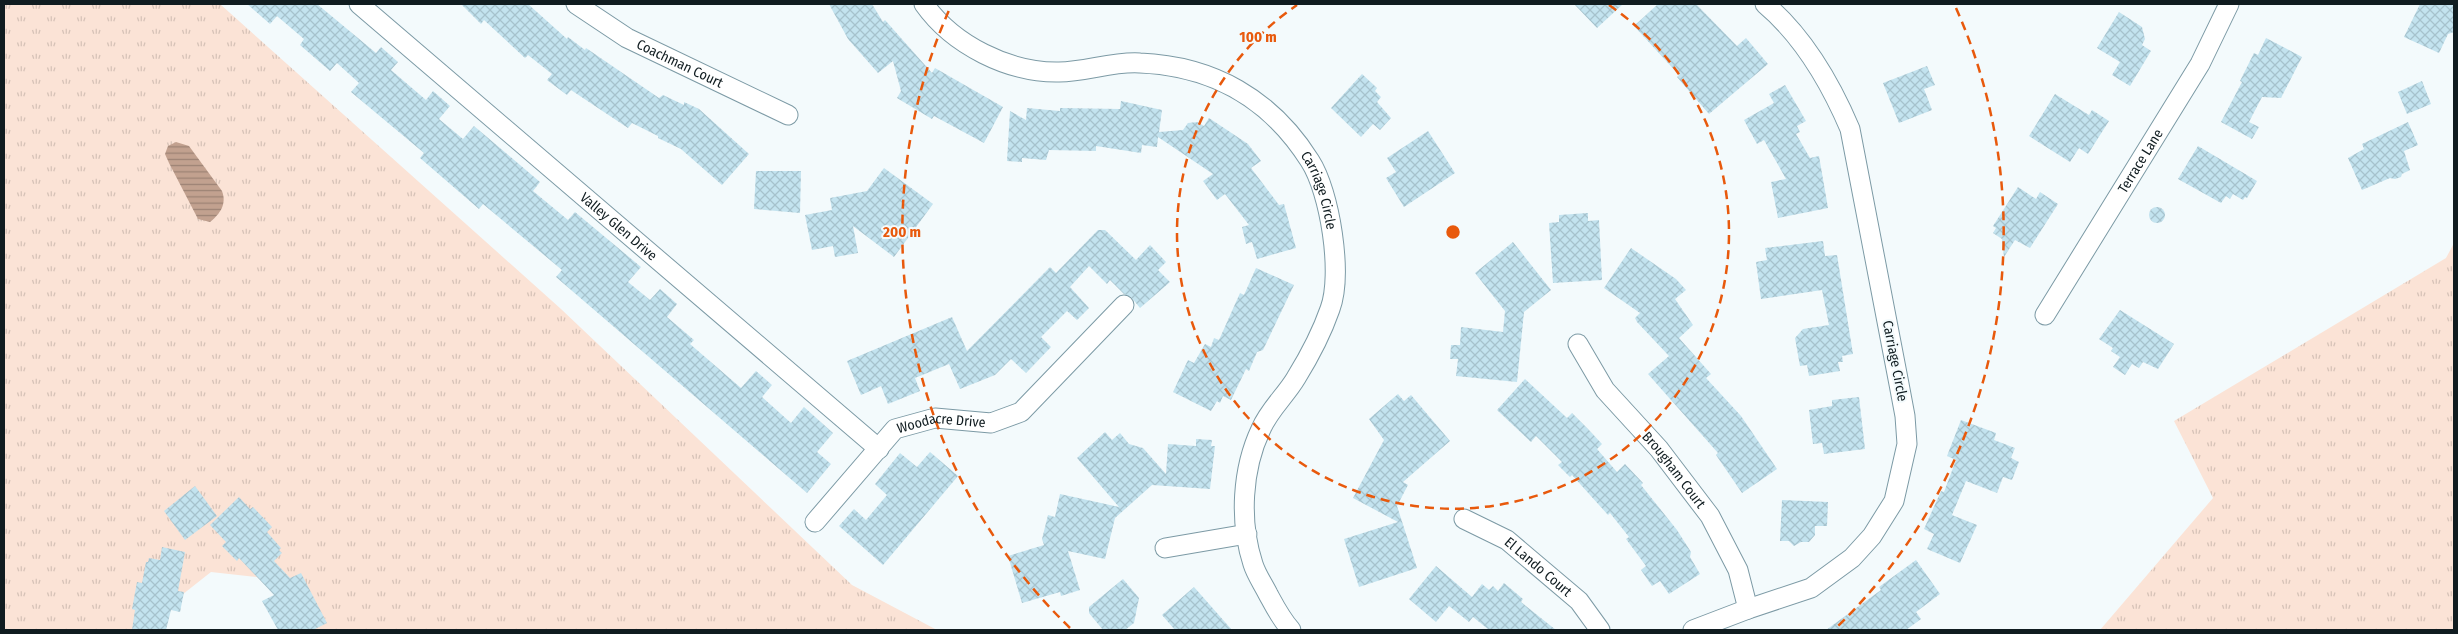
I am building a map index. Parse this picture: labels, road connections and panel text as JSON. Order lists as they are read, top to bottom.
{
  "streets": {
    "street": [
      "Coachman Court",
      "Terrace Lane",
      "Carriage Circle",
      "Valley Glen Drive",
      "Woodacre Drive",
      "Brougham Court",
      "El Lando Court"
    ]
  },
  "crossings": [
    ["Carriage Circle", "Brougham Court"],
    ["Valley Glen Drive", "Woodacre Drive"]
  ],
  "rings": ["100 m", "200 m"]
}
